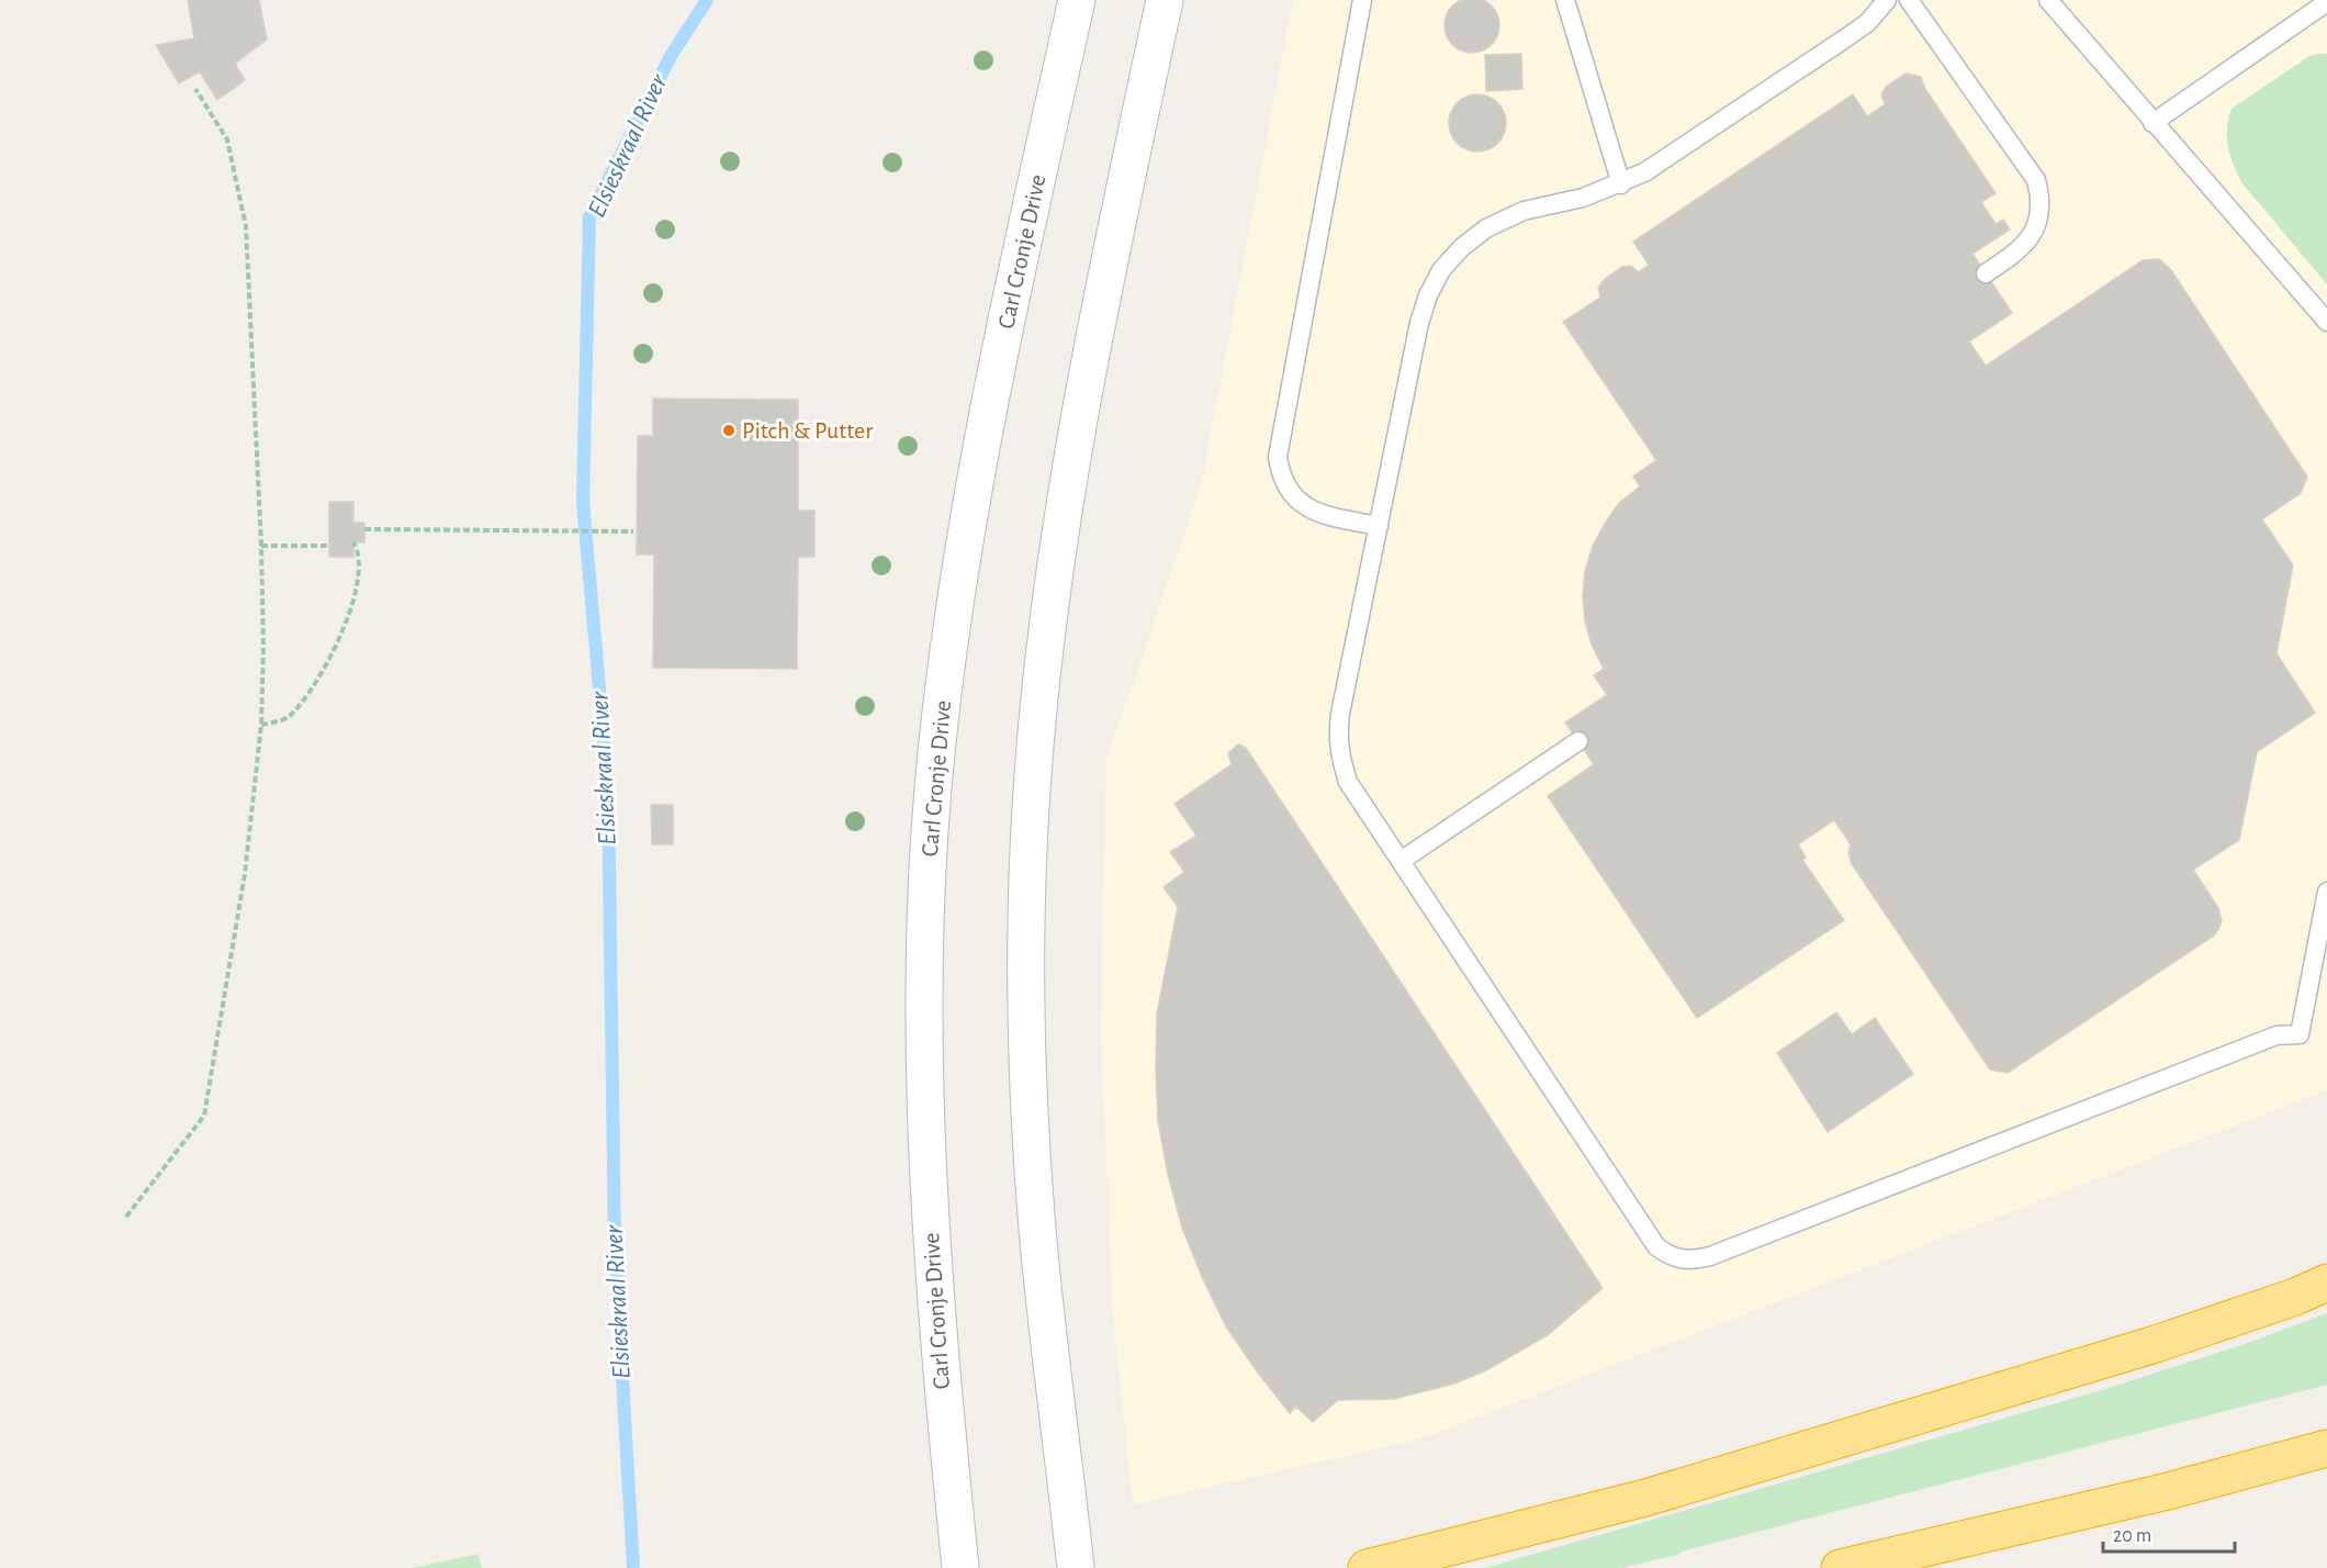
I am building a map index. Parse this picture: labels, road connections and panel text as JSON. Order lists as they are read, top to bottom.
{
  "streets": {
    "main road": ["Carl Cronje Drive"]
  },
  "water": ["Elsieskraal River"],
  "places": ["Pitch & Putter"],
  "scale_bar": "20 m"
}
